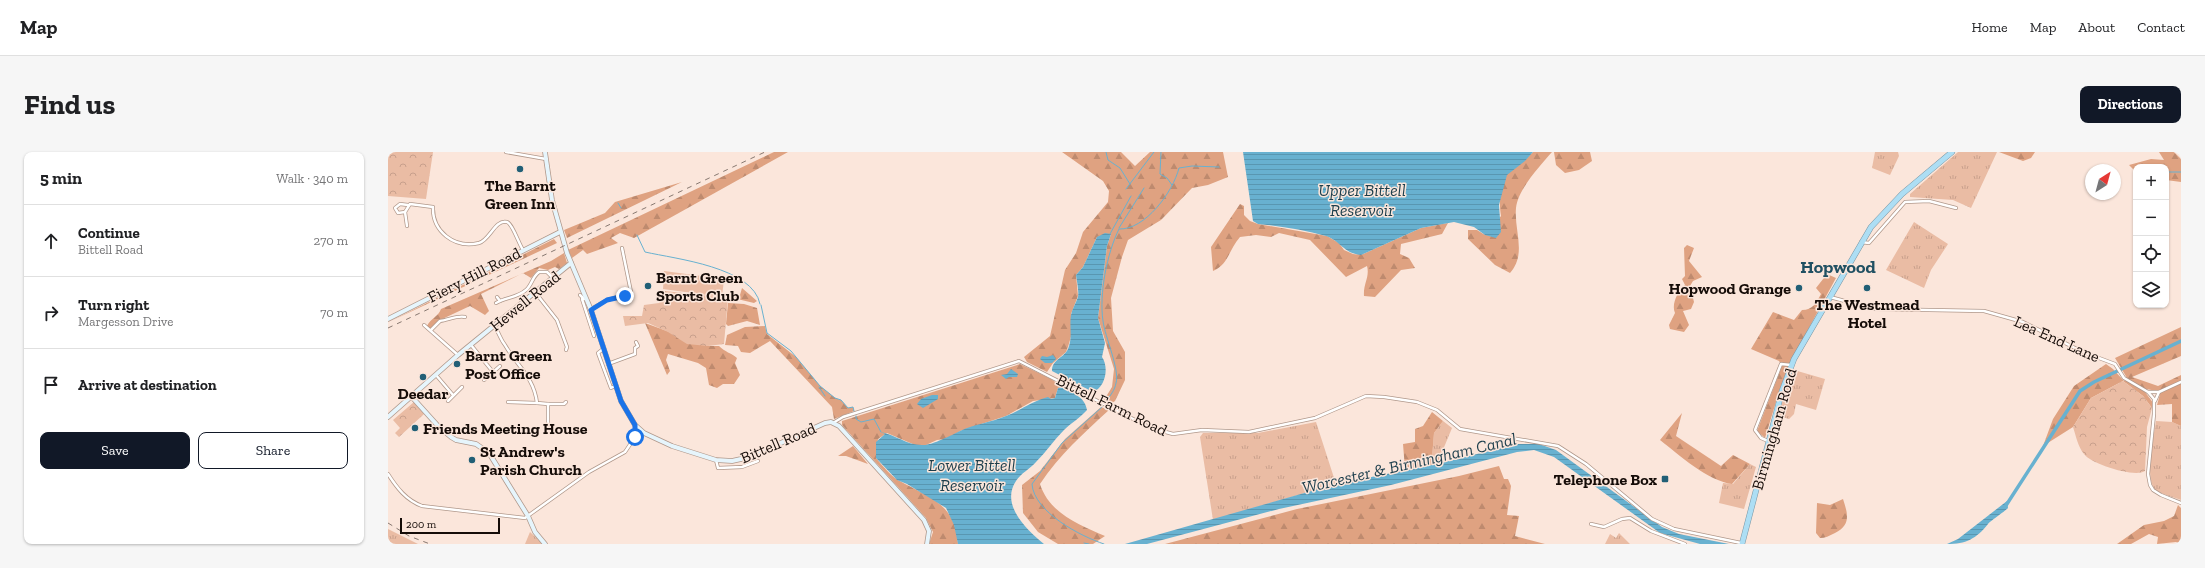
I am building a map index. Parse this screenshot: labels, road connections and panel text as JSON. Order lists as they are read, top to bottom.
{
  "streets": {
    "highway": ["Birmingham Road"],
    "main road": ["Fiery Hill Road", "Hewell Road", "Bittell Road"],
    "street": ["Lea End Lane", "Bittell Farm Road"]
  },
  "crossings": [
    ["Fiery Hill Road", "Bittell Road"],
    ["Hewell Road", "Bittell Road"],
    ["Lea End Lane", "Birmingham Road"],
    ["Bittell Farm Road", "Birmingham Road"],
    ["Bittell Farm Road", "Bittell Road"]
  ],
  "districts": ["Hopwood"],
  "water": ["Upper Bittell Reservoir", "Worcester & Birmingham Canal", "Lower Bittell Reservoir"],
  "places": {
    "other": [
      "The Barnt Green Inn",
      "Barnt Green Sports Club",
      "Hopwood Grange",
      "The Westmead Hotel",
      "Barnt Green Post Office",
      "Deedar",
      "Friends Meeting House",
      "St Andrew's Parish Church"
    ],
    "transit": ["Telephone Box"]
  },
  "scale_bar": "200 m",
  "north": "top right",
  "page": {
    "header": "Map",
    "nav": [
      "Home",
      "Map",
      "About",
      "Contact"
    ],
    "buttons": [
      "Directions",
      ["Save", "Share"]
    ],
    "title": "Find us",
    "heading": ["5 min", "Walk · 340 m"],
    "map_buttons": ["+", "−"],
    "list": [
      ["Continue", "Bittell Road", "270 m"],
      ["Turn right", "Margesson Drive", "70 m"],
      "Arrive at destination"
    ],
    "scale": "200 m"
  }
}
